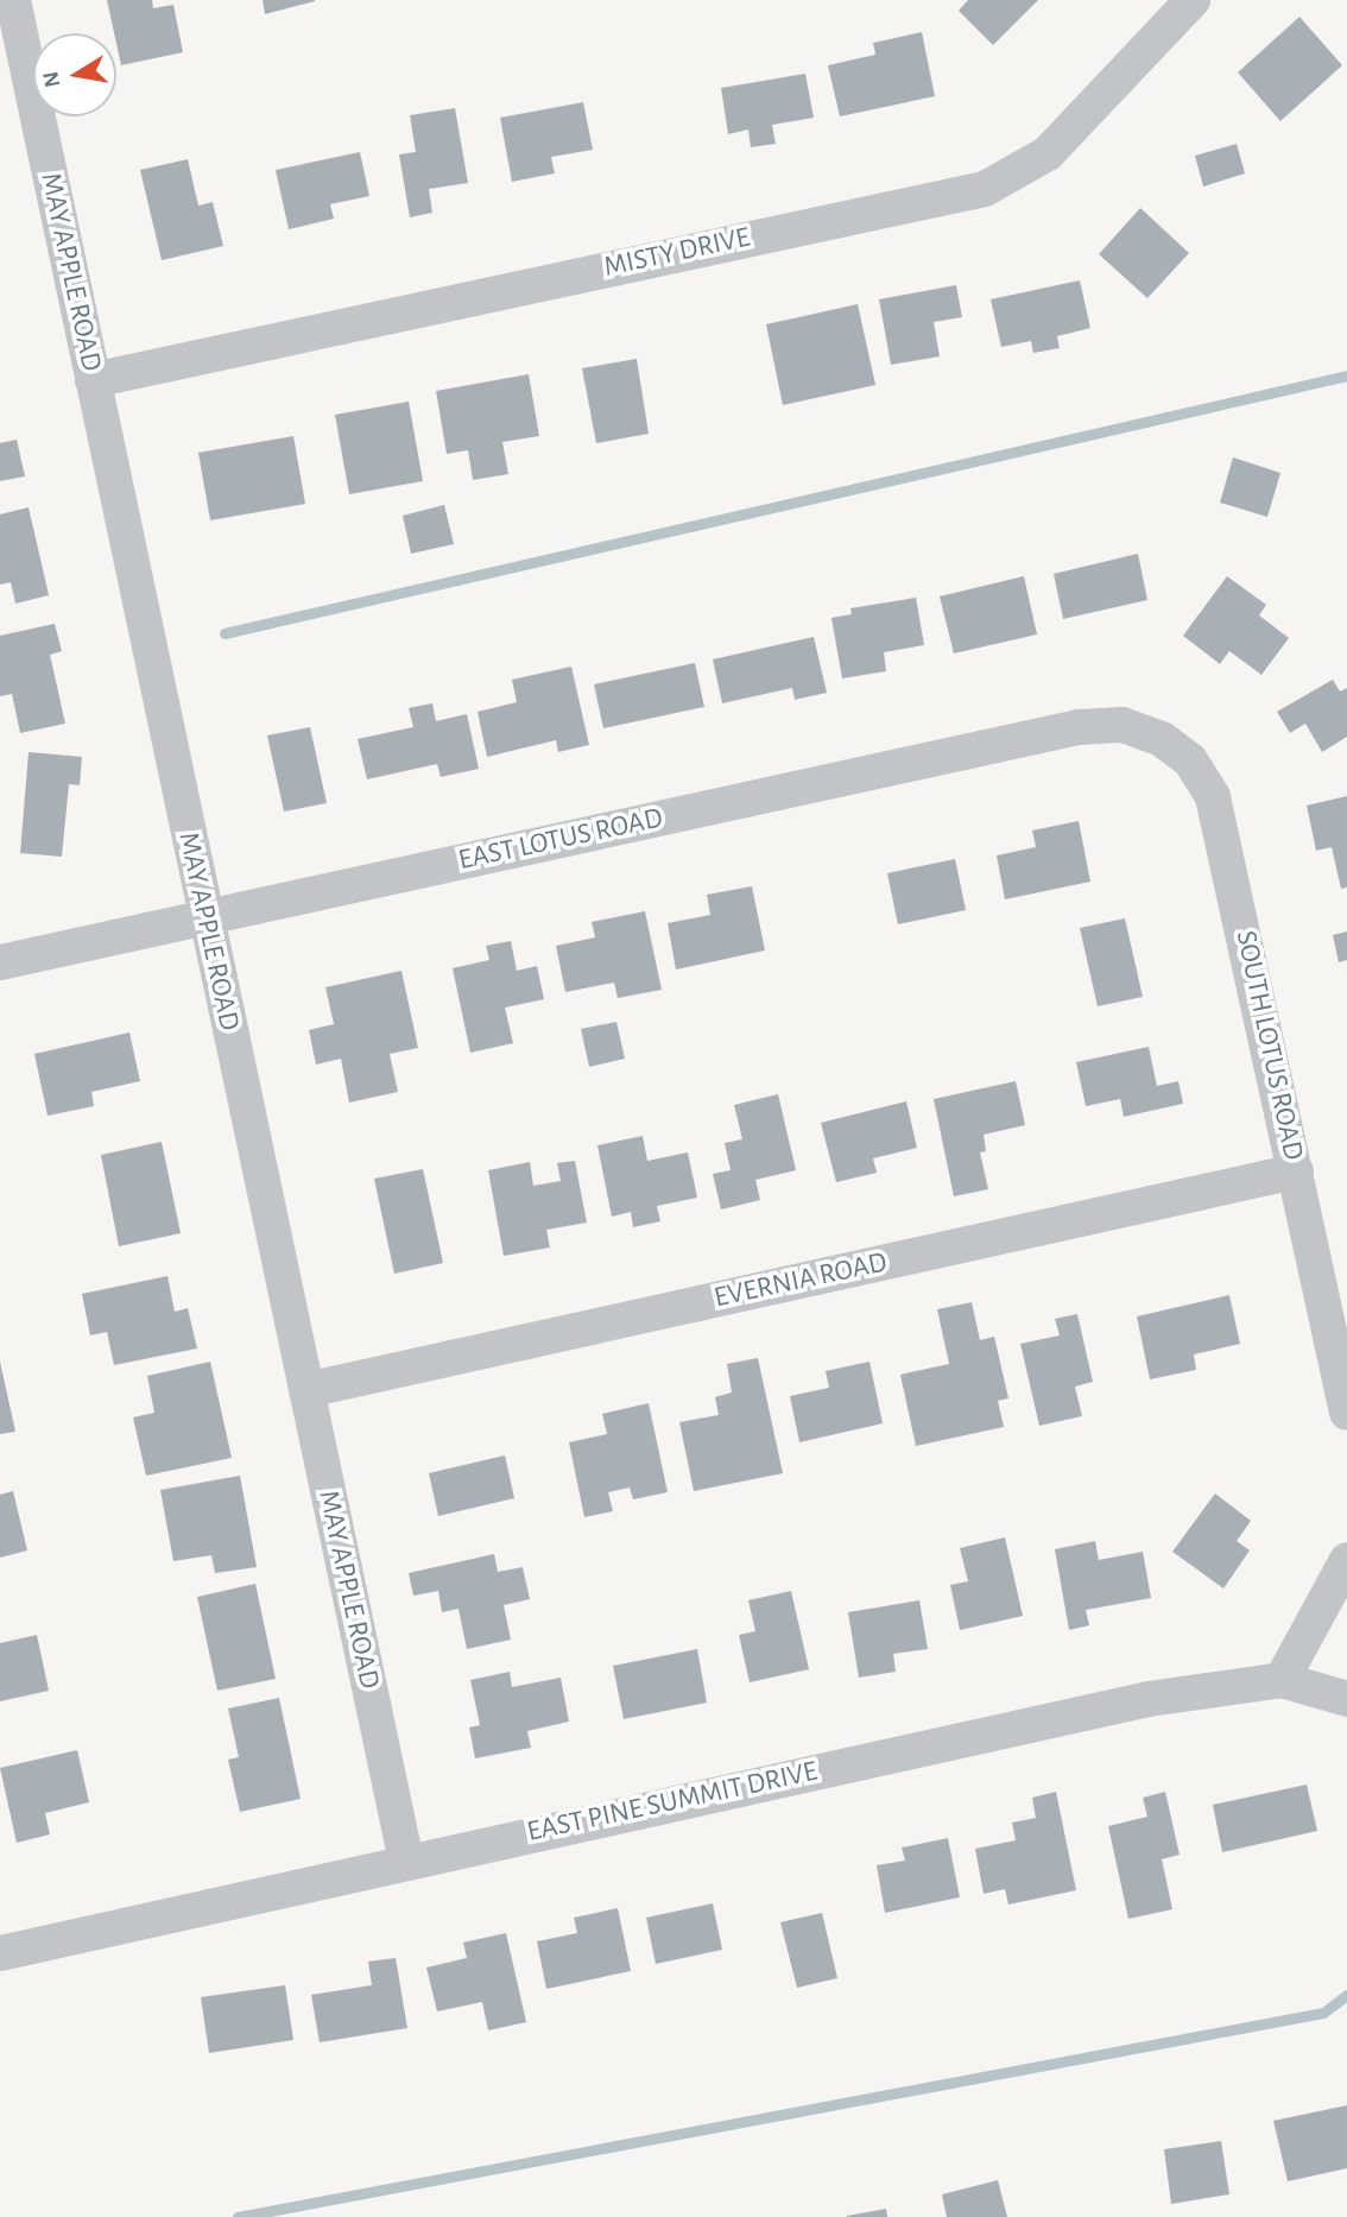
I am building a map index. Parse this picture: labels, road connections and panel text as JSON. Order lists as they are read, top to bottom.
{
  "streets": {
    "street": [
      "MISTY DRIVE",
      "MAY APPLE ROAD",
      "EAST LOTUS ROAD",
      "SOUTH LOTUS ROAD",
      "EVERNIA ROAD",
      "EAST PINE SUMMIT DRIVE"
    ]
  },
  "crossings": [
    ["MISTY DRIVE", "MAY APPLE ROAD"],
    ["MAY APPLE ROAD", "EAST LOTUS ROAD"],
    ["MAY APPLE ROAD", "EVERNIA ROAD"],
    ["MAY APPLE ROAD", "EAST PINE SUMMIT DRIVE"],
    ["EAST LOTUS ROAD", "SOUTH LOTUS ROAD"],
    ["SOUTH LOTUS ROAD", "EVERNIA ROAD"]
  ],
  "north": "left"
}
